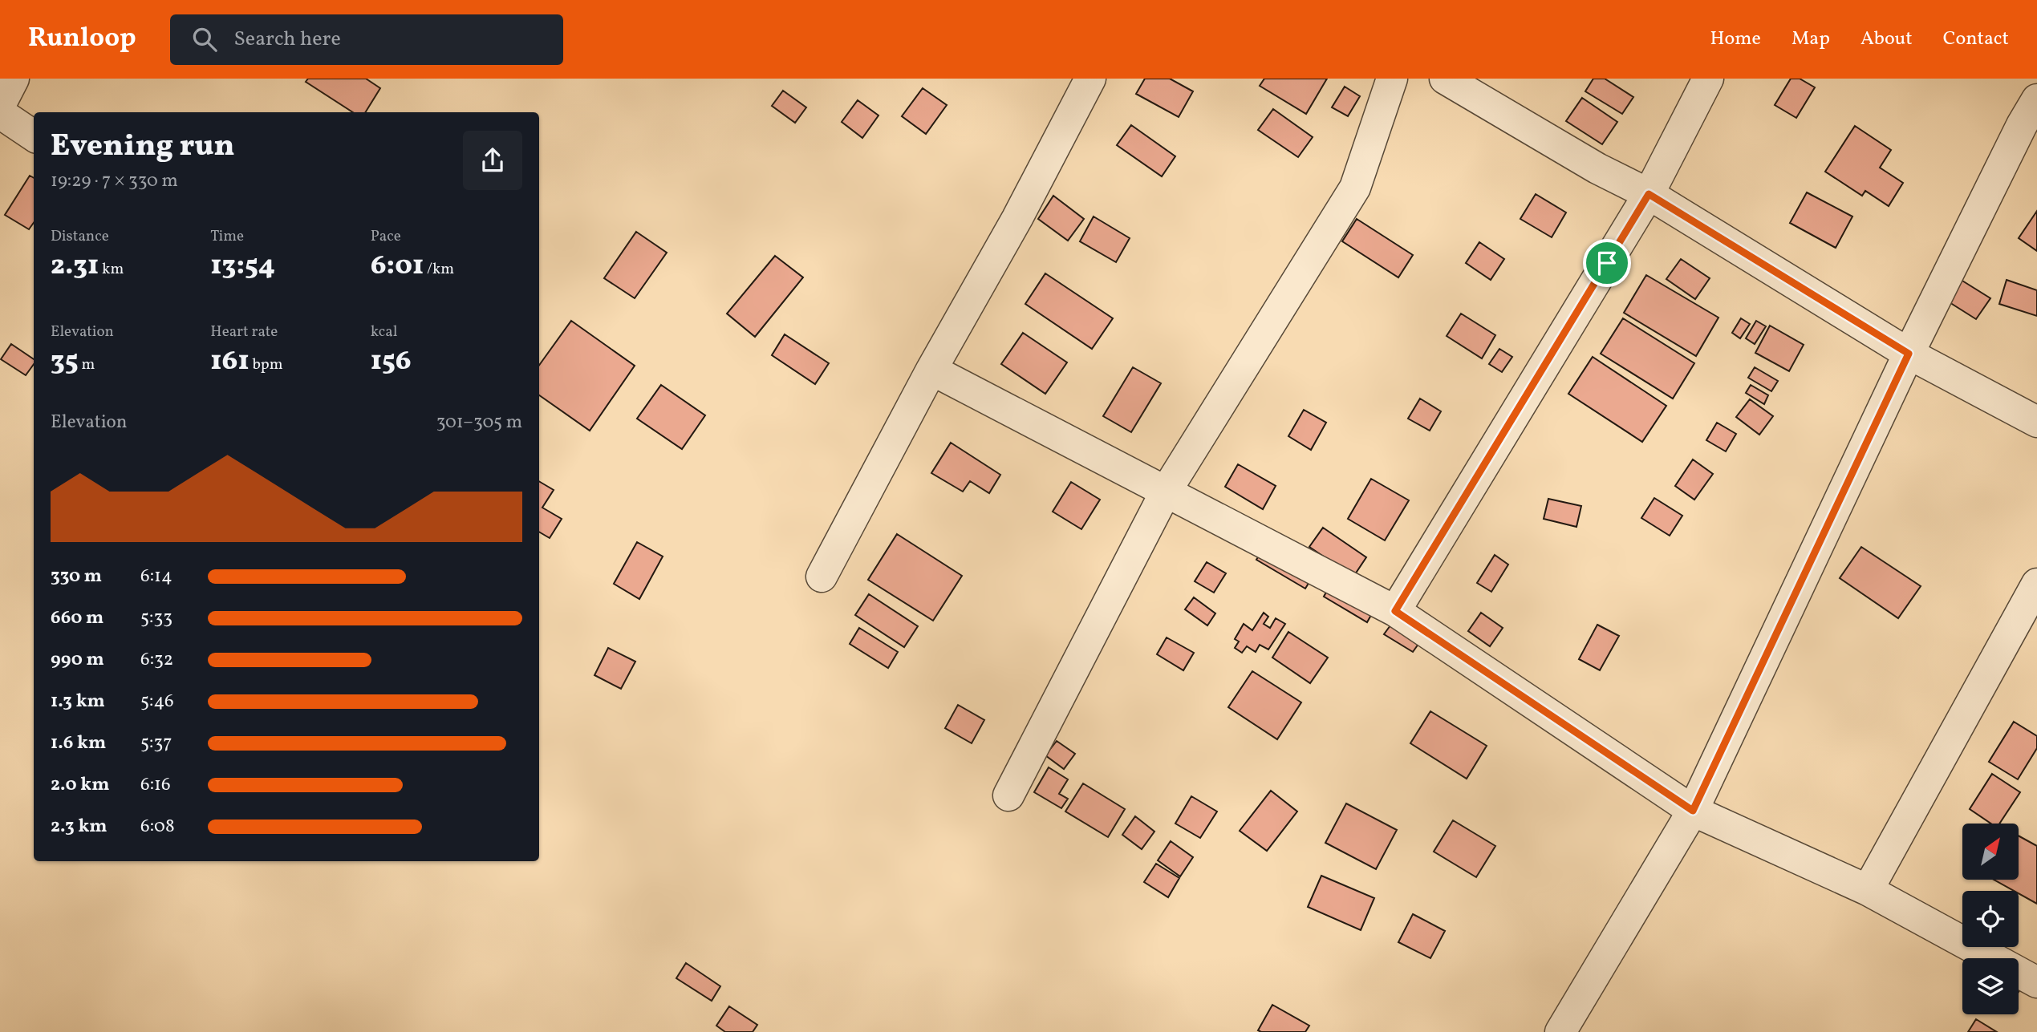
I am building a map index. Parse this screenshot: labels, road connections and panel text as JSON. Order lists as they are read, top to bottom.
{
  "north": "top right",
  "page": {
    "header": "Runloop",
    "search": "Search here",
    "nav": [
      "Home",
      "Map",
      "About",
      "Contact"
    ],
    "heading": ["Evening run", "19:29 · 7 × 330 m"],
    "stats": [
      ["Distance", "2.31 km"],
      ["Time", "13:54"],
      ["Pace", "6:01 /km"],
      ["Elevation", "35 m"],
      ["Heart rate", "161 bpm"],
      ["kcal", "156"]
    ],
    "chart": ["Elevation", "301–305 m"],
    "list": [
      {
        "name": "330 m",
        "note": "6:14"
      },
      {
        "name": "660 m",
        "note": "5:33"
      },
      {
        "name": "990 m",
        "note": "6:32"
      },
      {
        "name": "1.3 km",
        "note": "5:46"
      },
      {
        "name": "1.6 km",
        "note": "5:37"
      },
      {
        "name": "2.0 km",
        "note": "6:16"
      },
      {
        "name": "2.3 km",
        "note": "6:08"
      }
    ]
  }
}
